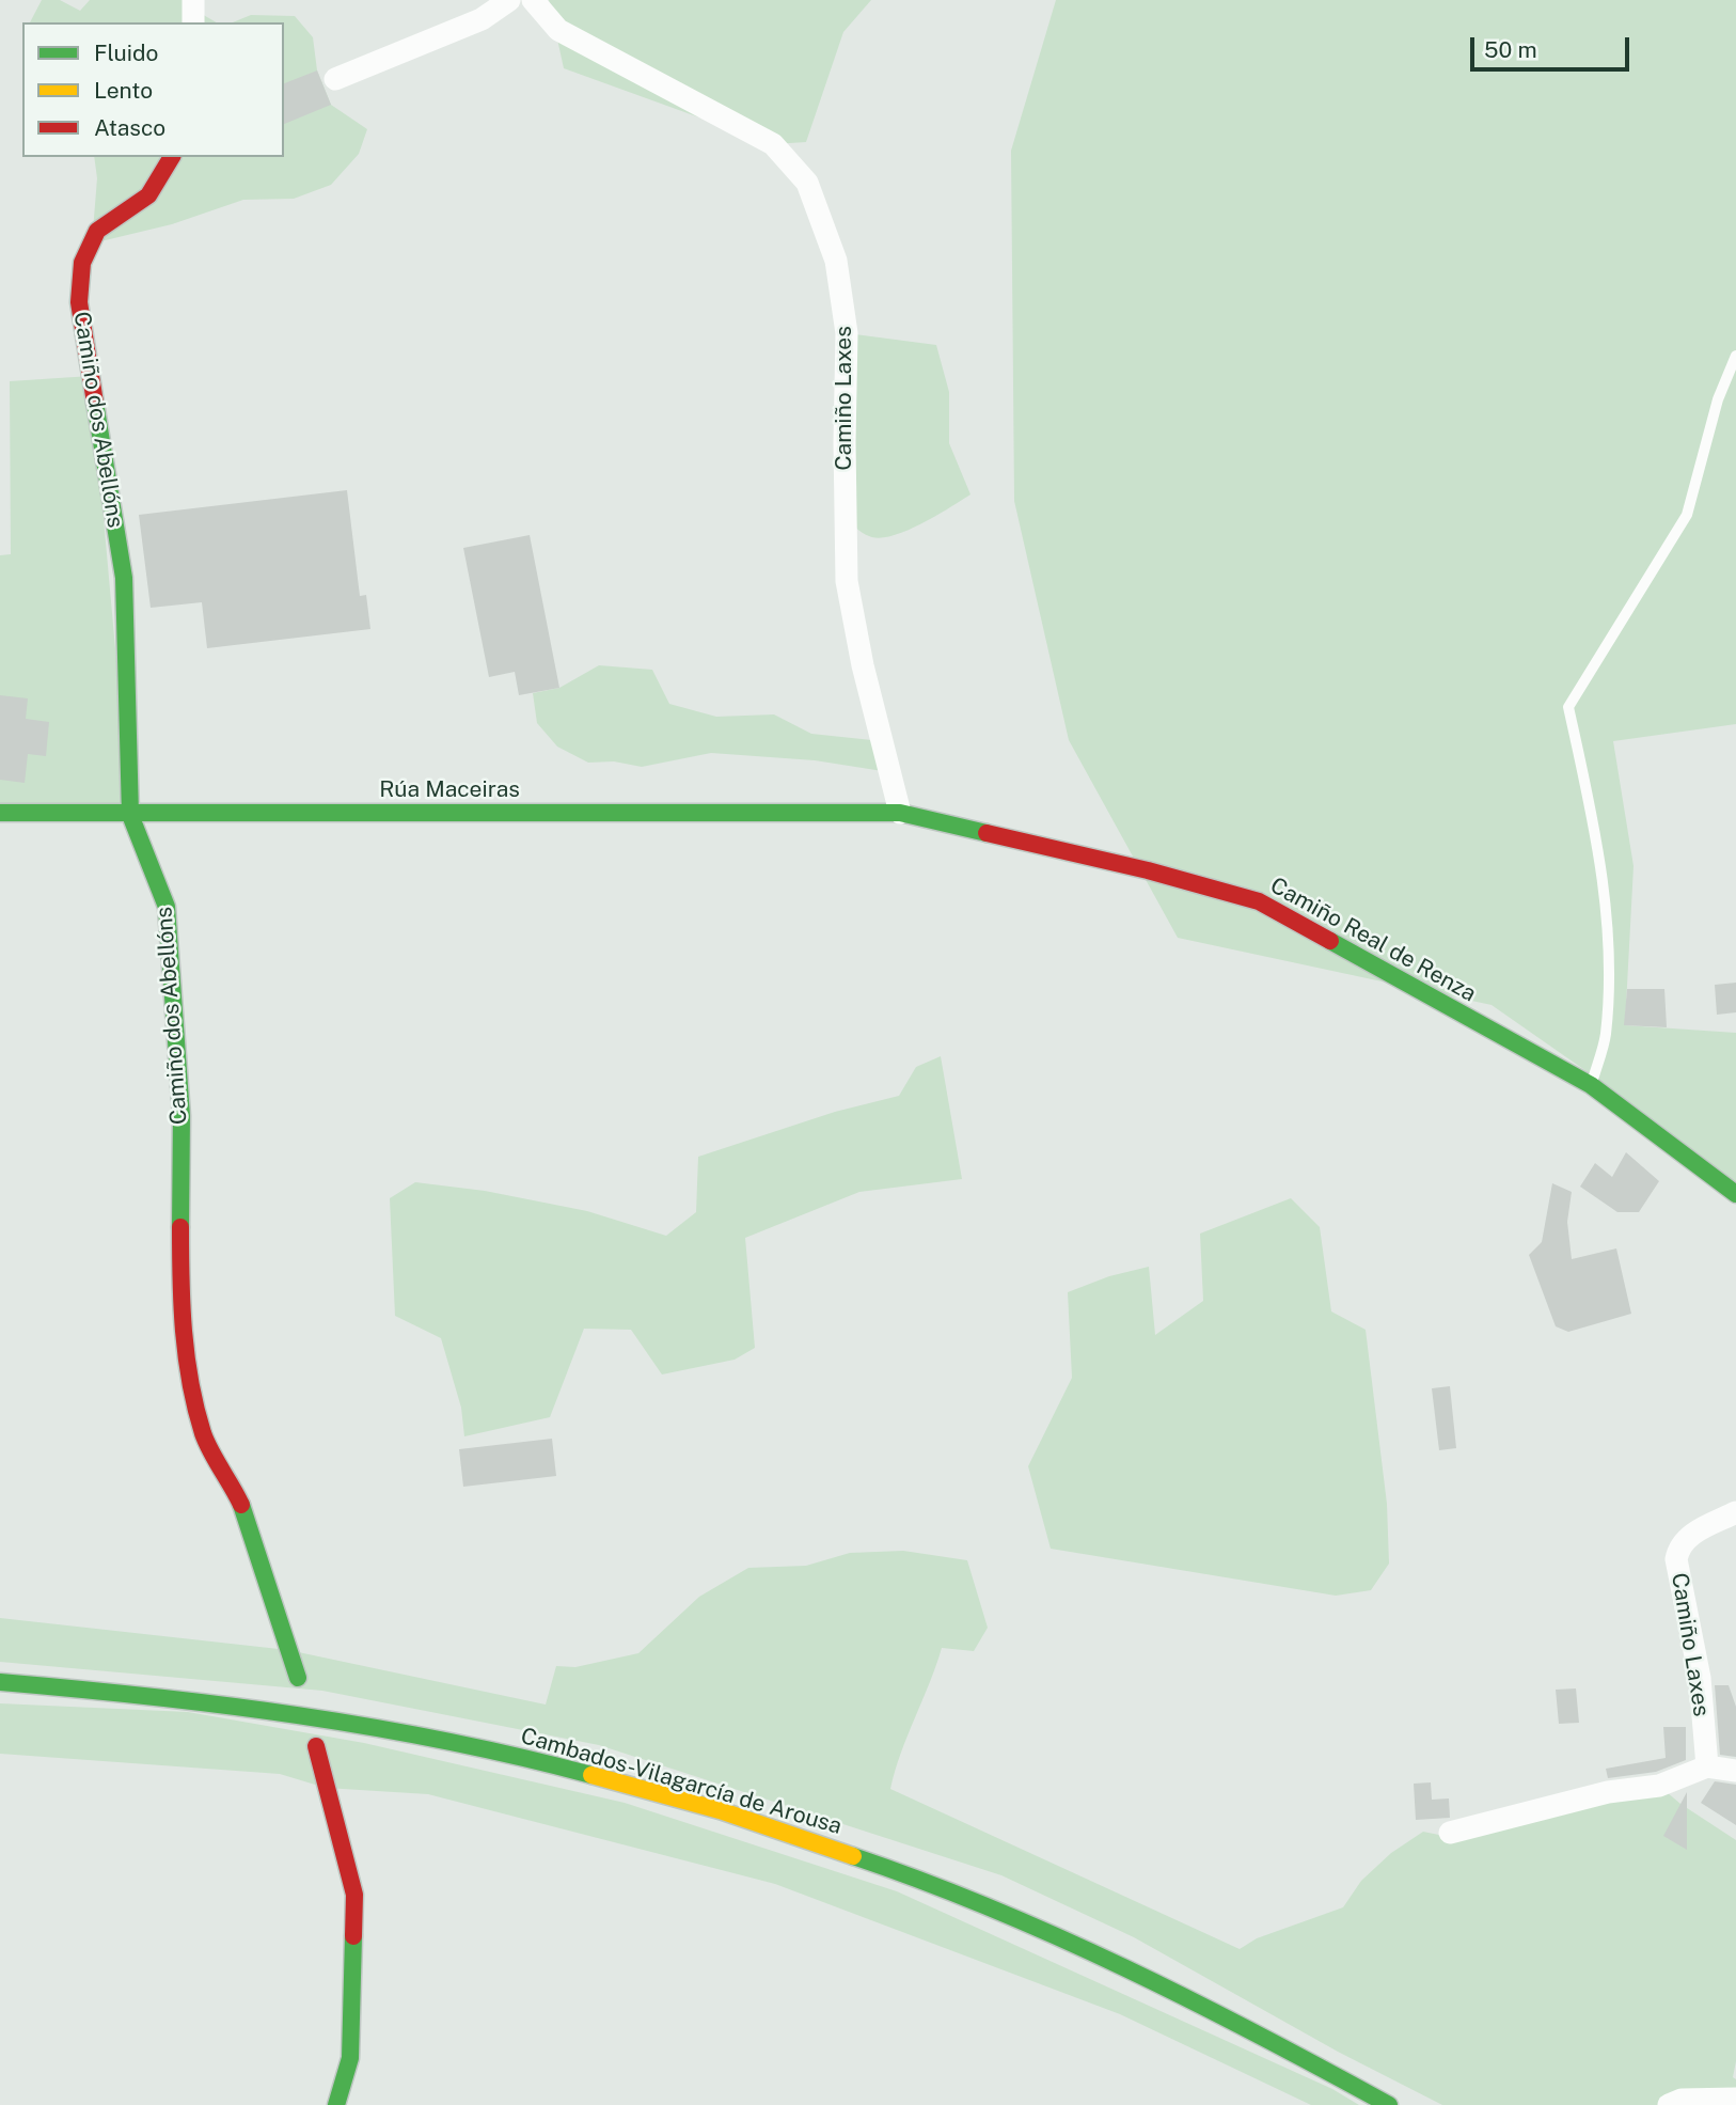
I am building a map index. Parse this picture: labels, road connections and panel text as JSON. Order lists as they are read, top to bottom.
{
  "streets": {
    "main road": [
      "Camiño dos Abellóns",
      "Rúa Maceiras",
      "Camiño Real de Renza",
      "Cambados-Vilagarcía de Arousa"
    ],
    "street": ["Camiño Laxes"]
  },
  "crossings": [
    ["Camiño Laxes", "Rúa Maceiras"],
    ["Camiño Laxes", "Camiño Real de Renza"],
    ["Camiño dos Abellóns", "Rúa Maceiras"],
    ["Rúa Maceiras", "Camiño Real de Renza"]
  ],
  "legend": ["Fluido", "Lento", "Atasco"],
  "scale_bar": "50 m"
}
